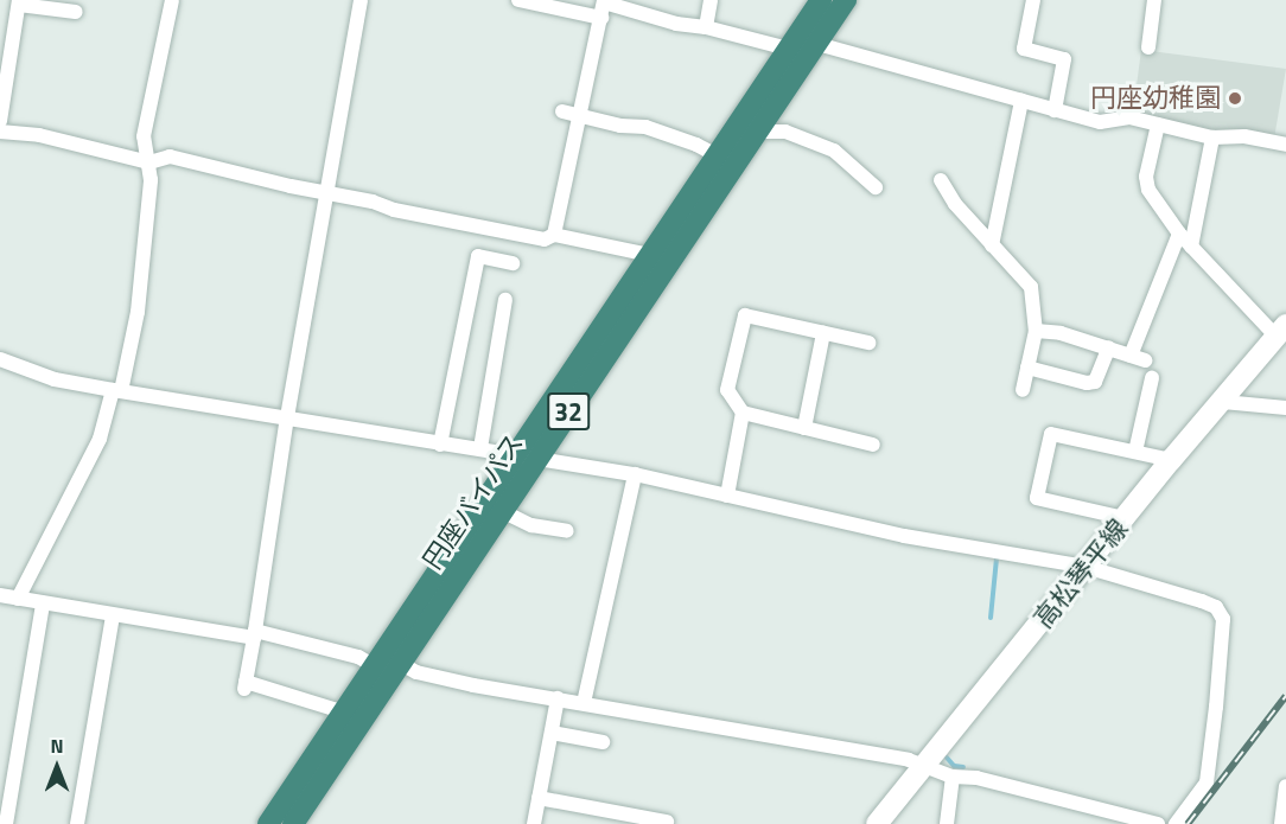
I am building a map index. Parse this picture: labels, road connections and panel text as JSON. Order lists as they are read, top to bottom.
{
  "streets": {
    "highway": ["32", "円座バイパス"],
    "main road": ["高松琴平線"]
  },
  "places": ["円座幼稚園"],
  "north": "top"
}
